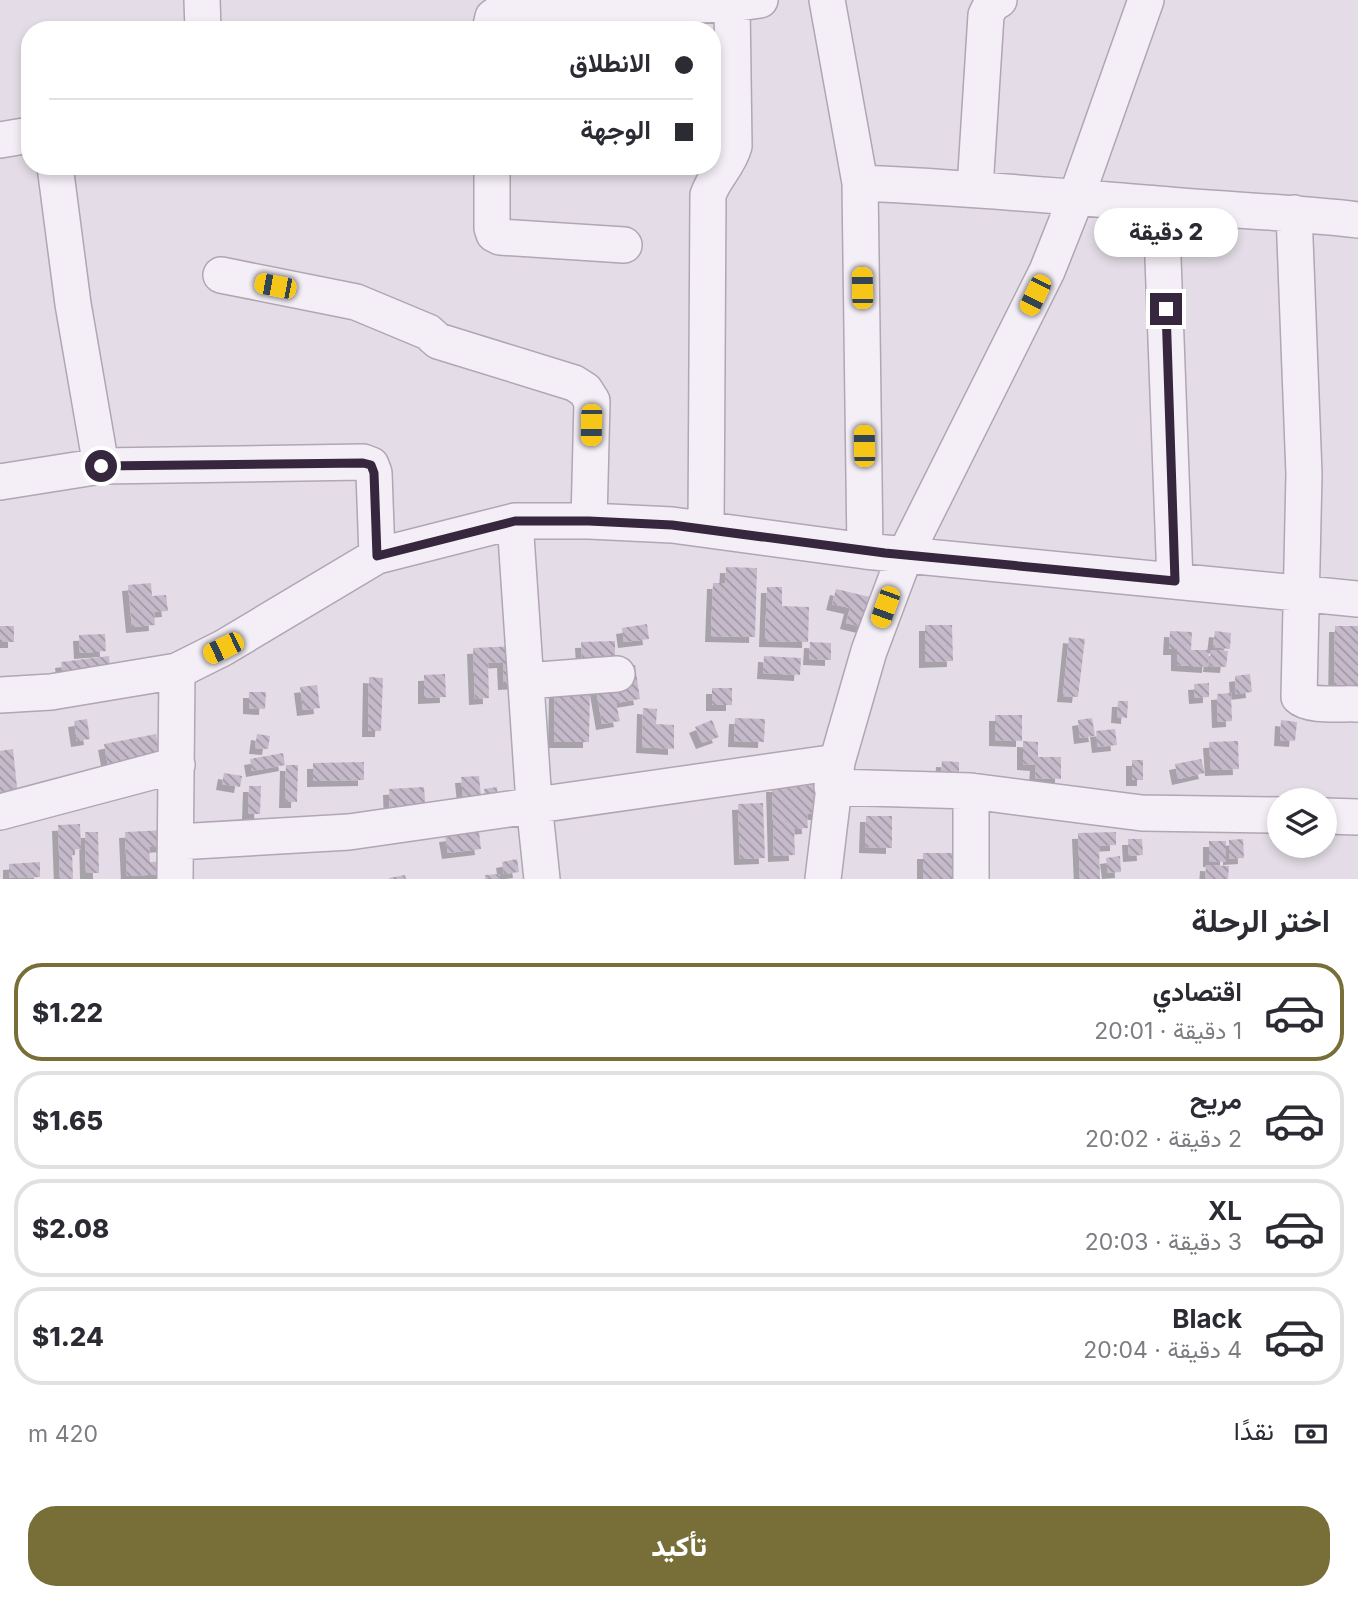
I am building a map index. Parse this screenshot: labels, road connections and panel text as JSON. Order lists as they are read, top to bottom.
{
  "page": {
    "banner": ["الانطلاق", "الوجهة"],
    "bubble": "2 دقيقة",
    "heading": "اختر الرحلة",
    "list": [
      {
        "name": "اقتصادي",
        "note": "1 دقيقة · 20:01",
        "value": "$1.22"
      },
      {
        "name": "مريح",
        "note": "2 دقيقة · 20:02",
        "value": "$1.65"
      },
      {
        "name": "XL",
        "note": "3 دقيقة · 20:03",
        "value": "$2.08"
      },
      {
        "name": "Black",
        "note": "4 دقيقة · 20:04",
        "value": "$1.24"
      }
    ],
    "pay": ["نقدًا", "420 m"],
    "buttons": "تأكيد"
  }
}
